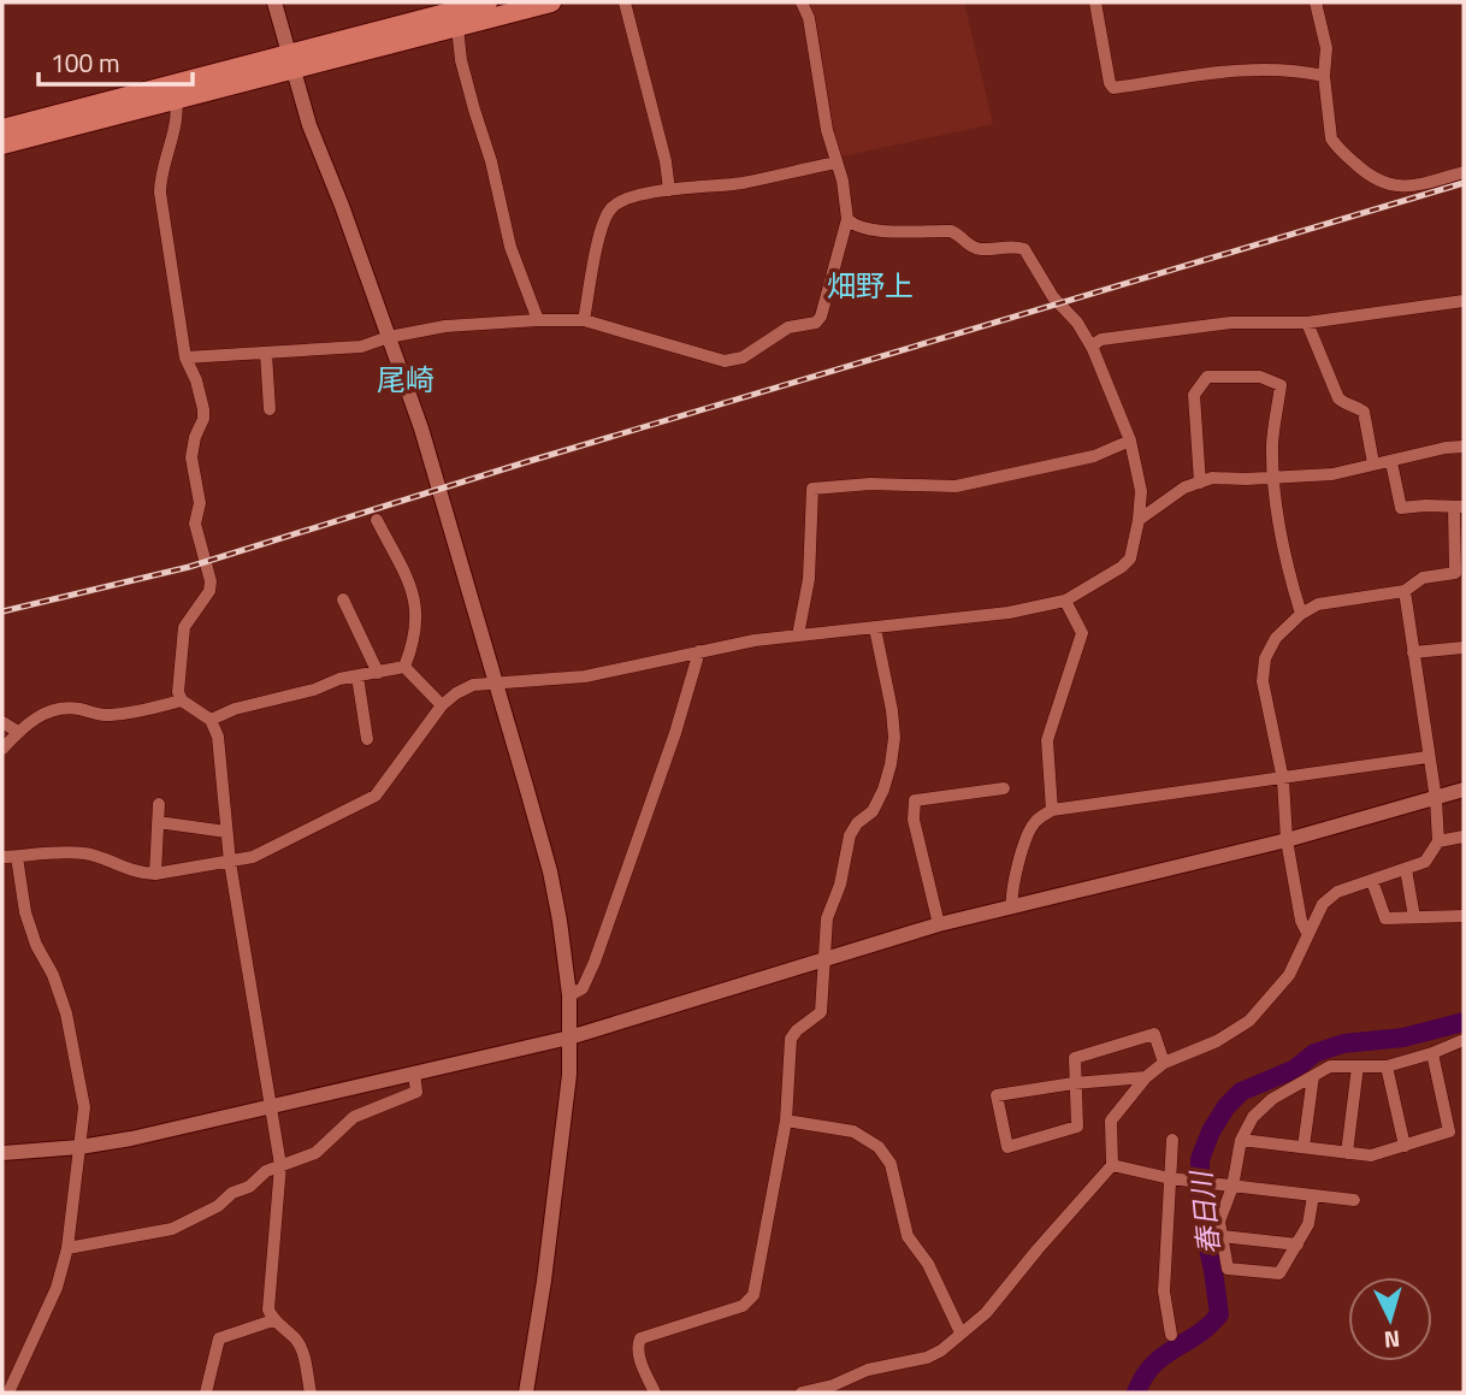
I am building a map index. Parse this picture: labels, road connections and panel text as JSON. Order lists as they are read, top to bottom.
{
  "districts": ["畑野上", "尾崎"],
  "water": ["春日川"],
  "scale_bar": "100 m",
  "north": "bottom"
}
